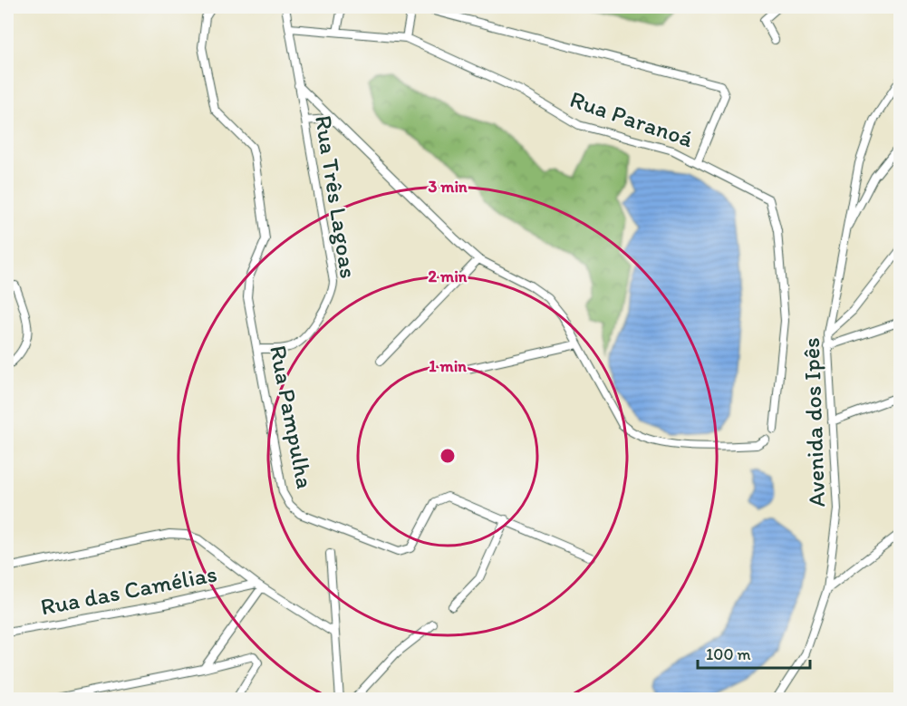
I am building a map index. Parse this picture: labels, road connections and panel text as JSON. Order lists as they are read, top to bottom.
{
  "streets": {
    "street": [
      "Rua Paranoá",
      "Rua Três Lagoas",
      "Rua Pampulha",
      "Avenida dos Ipês",
      "Rua das Camélias"
    ]
  },
  "crossings": [
    ["Rua Paranoá", "Rua Três Lagoas"],
    ["Rua Três Lagoas", "Rua Pampulha"]
  ],
  "scale_bar": "100 m",
  "rings": ["3 min", "2 min", "1 min"]
}
